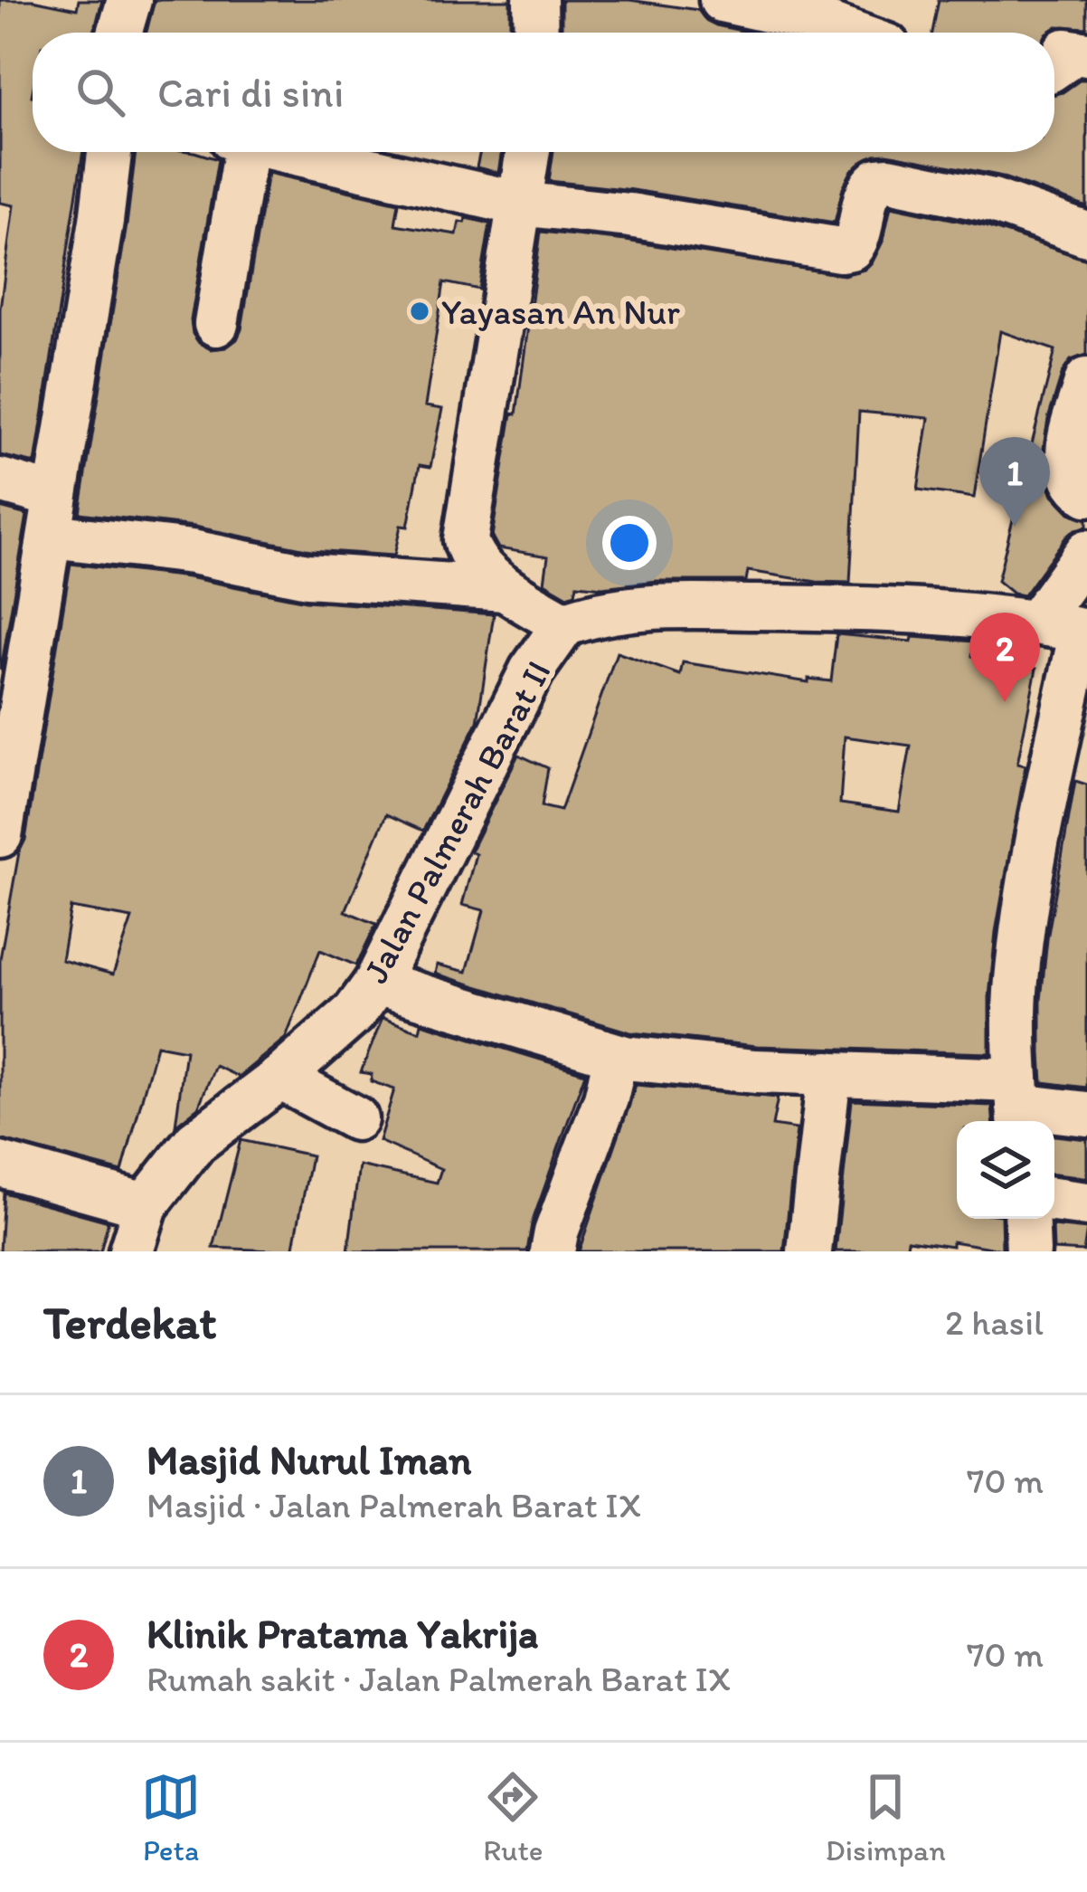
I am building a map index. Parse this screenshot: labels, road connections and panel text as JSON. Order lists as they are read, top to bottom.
{
  "streets": {
    "street": ["Jalan Palmerah Barat II"]
  },
  "places": ["Yayasan An Nur"],
  "page": {
    "search": "Cari di sini",
    "pins": ["1", "2"],
    "heading": ["Terdekat", "2 hasil"],
    "list": [
      {
        "mark": "1",
        "name": "Masjid Nurul Iman",
        "note": "Masjid · Jalan Palmerah Barat IX",
        "value": "70 m"
      },
      {
        "mark": "2",
        "name": "Klinik Pratama Yakrija",
        "note": "Rumah sakit · Jalan Palmerah Barat IX",
        "value": "70 m"
      }
    ],
    "nav": ["Peta", "Rute", "Disimpan"]
  }
}
